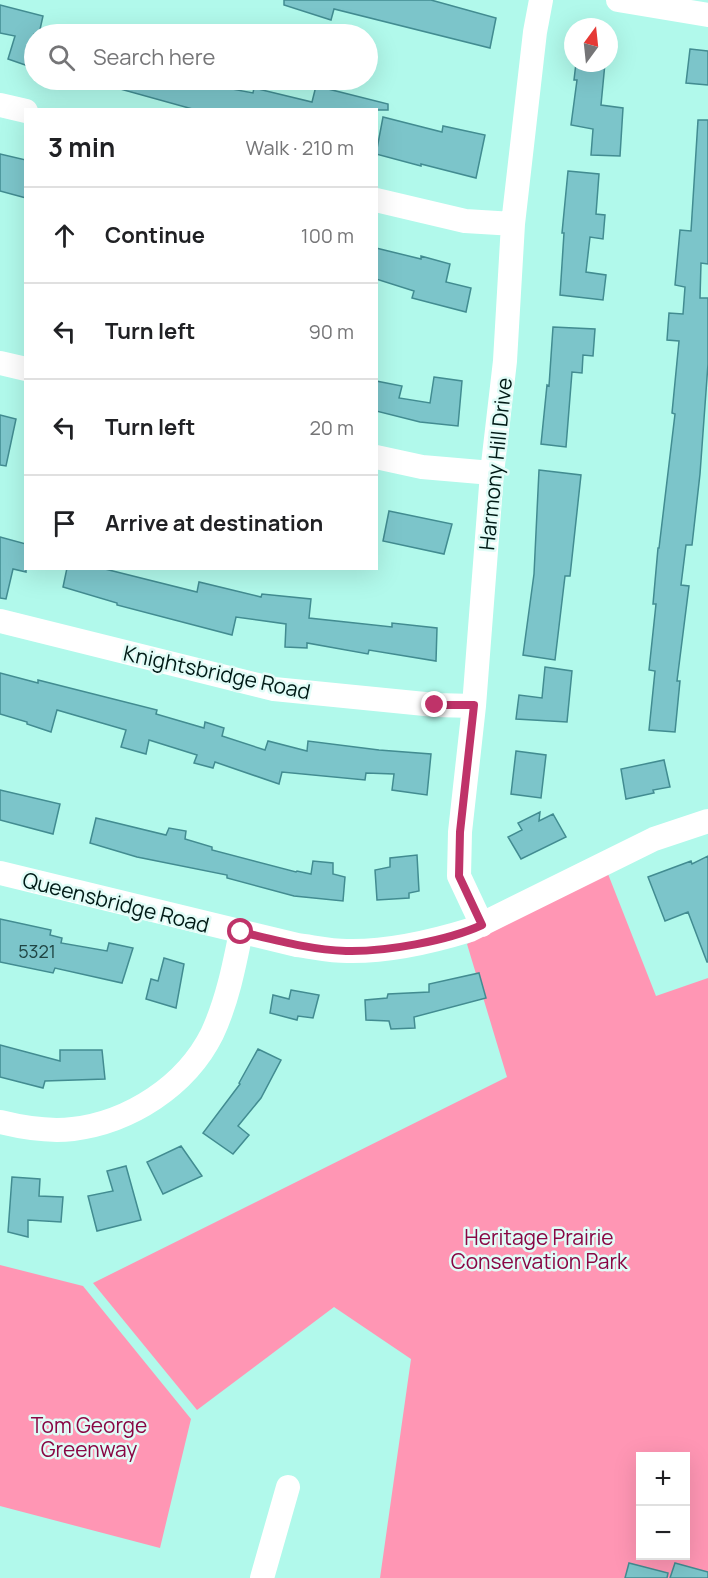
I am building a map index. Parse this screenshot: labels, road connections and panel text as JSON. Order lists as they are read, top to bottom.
{
  "streets": {
    "street": ["Harmony Hill Drive", "Knightsbridge Road", "Queensbridge Road"]
  },
  "crossings": [
    ["Harmony Hill Drive", "Knightsbridge Road"],
    ["Harmony Hill Drive", "Queensbridge Road"]
  ],
  "parks": ["Heritage Prairie Conservation Park", "Tom George Greenway"],
  "house_numbers": ["5321"],
  "north": "top",
  "page": {
    "search": "Search here",
    "heading": ["3 min", "Walk · 210 m"],
    "list": [
      ["Continue", "100 m"],
      ["Turn left", "90 m"],
      ["Turn left", "20 m"],
      "Arrive at destination"
    ],
    "map_buttons": ["+", "−"]
  }
}
